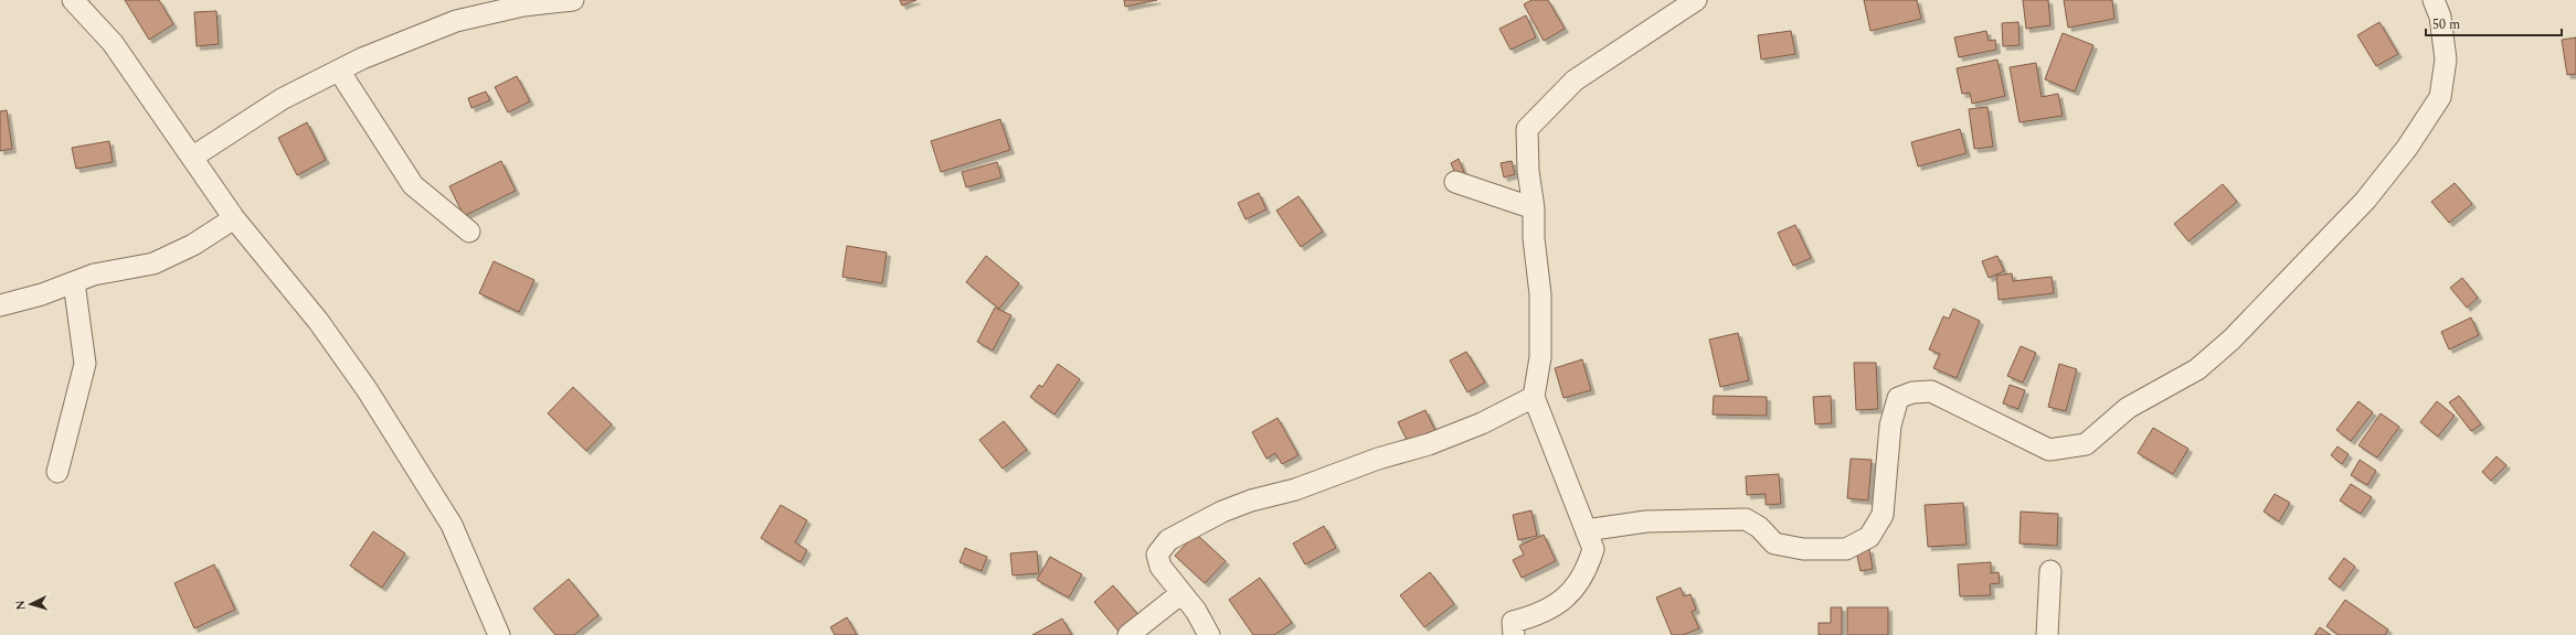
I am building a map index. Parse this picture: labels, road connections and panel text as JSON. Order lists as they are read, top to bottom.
{
  "scale_bar": "50 m",
  "north": "left"
}
